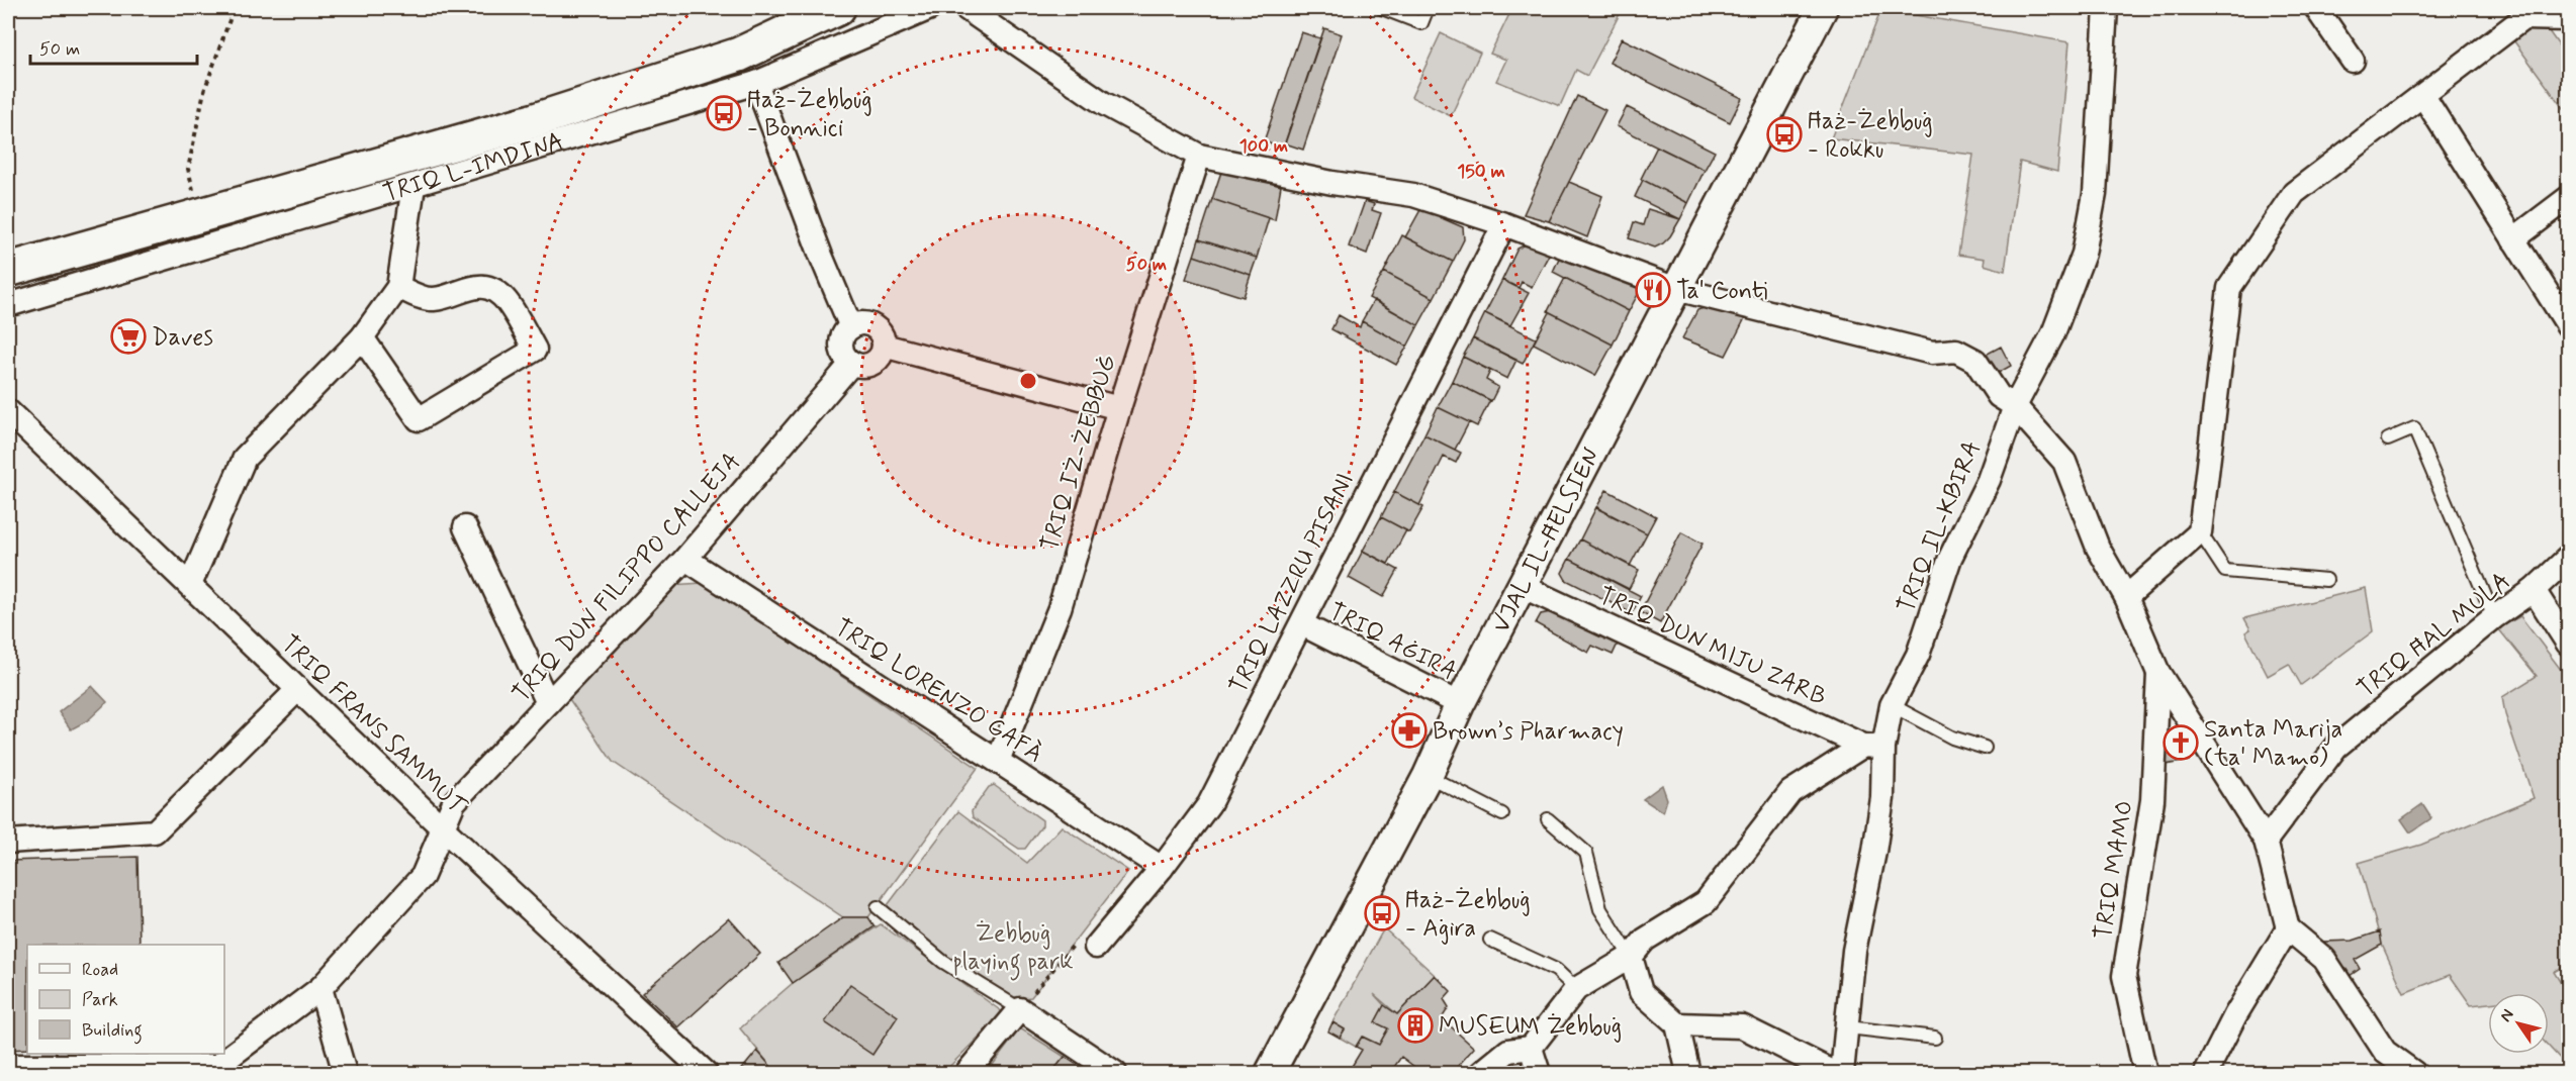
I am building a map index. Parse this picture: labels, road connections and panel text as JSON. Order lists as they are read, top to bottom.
{
  "streets": {
    "highway": ["TRIQ L-IMDINA"],
    "street": [
      "TRIQ IŻ-ŻEBBUĠ",
      "TRIQ IL-KBIRA",
      "VJAL IL-ĦELSIEN",
      "TRIQ DUN FILIPPO CALLEJA",
      "TRIQ LAZZRU PISANI",
      "TRIQ ĦAL MULA",
      "TRIQ AĠIRA",
      "TRIQ DUN MIJU ZARB",
      "TRIQ LORENZO GAFÀ",
      "TRIQ FRANS SAMMUT",
      "TRIQ MAMO"
    ]
  },
  "crossings": [
    ["TRIQ IŻ-ŻEBBUĠ", "TRIQ LORENZO GAFÀ"],
    ["TRIQ IŻ-ŻEBBUĠ", "TRIQ MAMO"],
    ["TRIQ IL-KBIRA", "TRIQ DUN MIJU ZARB"],
    ["TRIQ IL-KBIRA", "TRIQ MAMO"],
    ["VJAL IL-ĦELSIEN", "TRIQ AĠIRA"],
    ["VJAL IL-ĦELSIEN", "TRIQ DUN MIJU ZARB"],
    ["VJAL IL-ĦELSIEN", "TRIQ MAMO"],
    ["TRIQ DUN FILIPPO CALLEJA", "TRIQ LORENZO GAFÀ"],
    ["TRIQ DUN FILIPPO CALLEJA", "TRIQ FRANS SAMMUT"],
    ["TRIQ LAZZRU PISANI", "TRIQ AĠIRA"],
    ["TRIQ LAZZRU PISANI", "TRIQ LORENZO GAFÀ"],
    ["TRIQ LAZZRU PISANI", "TRIQ MAMO"],
    ["TRIQ ĦAL MULA", "TRIQ MAMO"]
  ],
  "parks": ["Żebbuġ playing park"],
  "places": {
    "bus stop": ["Ħaż-Żebbuġ - Bonnici", "Ħaż-Żebbuġ - Rokku", "Ħaż-Żebbuġ - Aġira"],
    "restaurant": ["Ta' Conti"],
    "supermarket": ["Daves"],
    "pharmacy": ["Brown’s Pharmacy"],
    "church": ["Santa Marija (ta' Mamo)"],
    "building": ["MUSEUM Żebbuġ"]
  },
  "legend": ["Road", "Park", "Building"],
  "scale_bar": "50 m",
  "north": "top left",
  "rings": ["100 m", "150 m", "50 m"]
}
